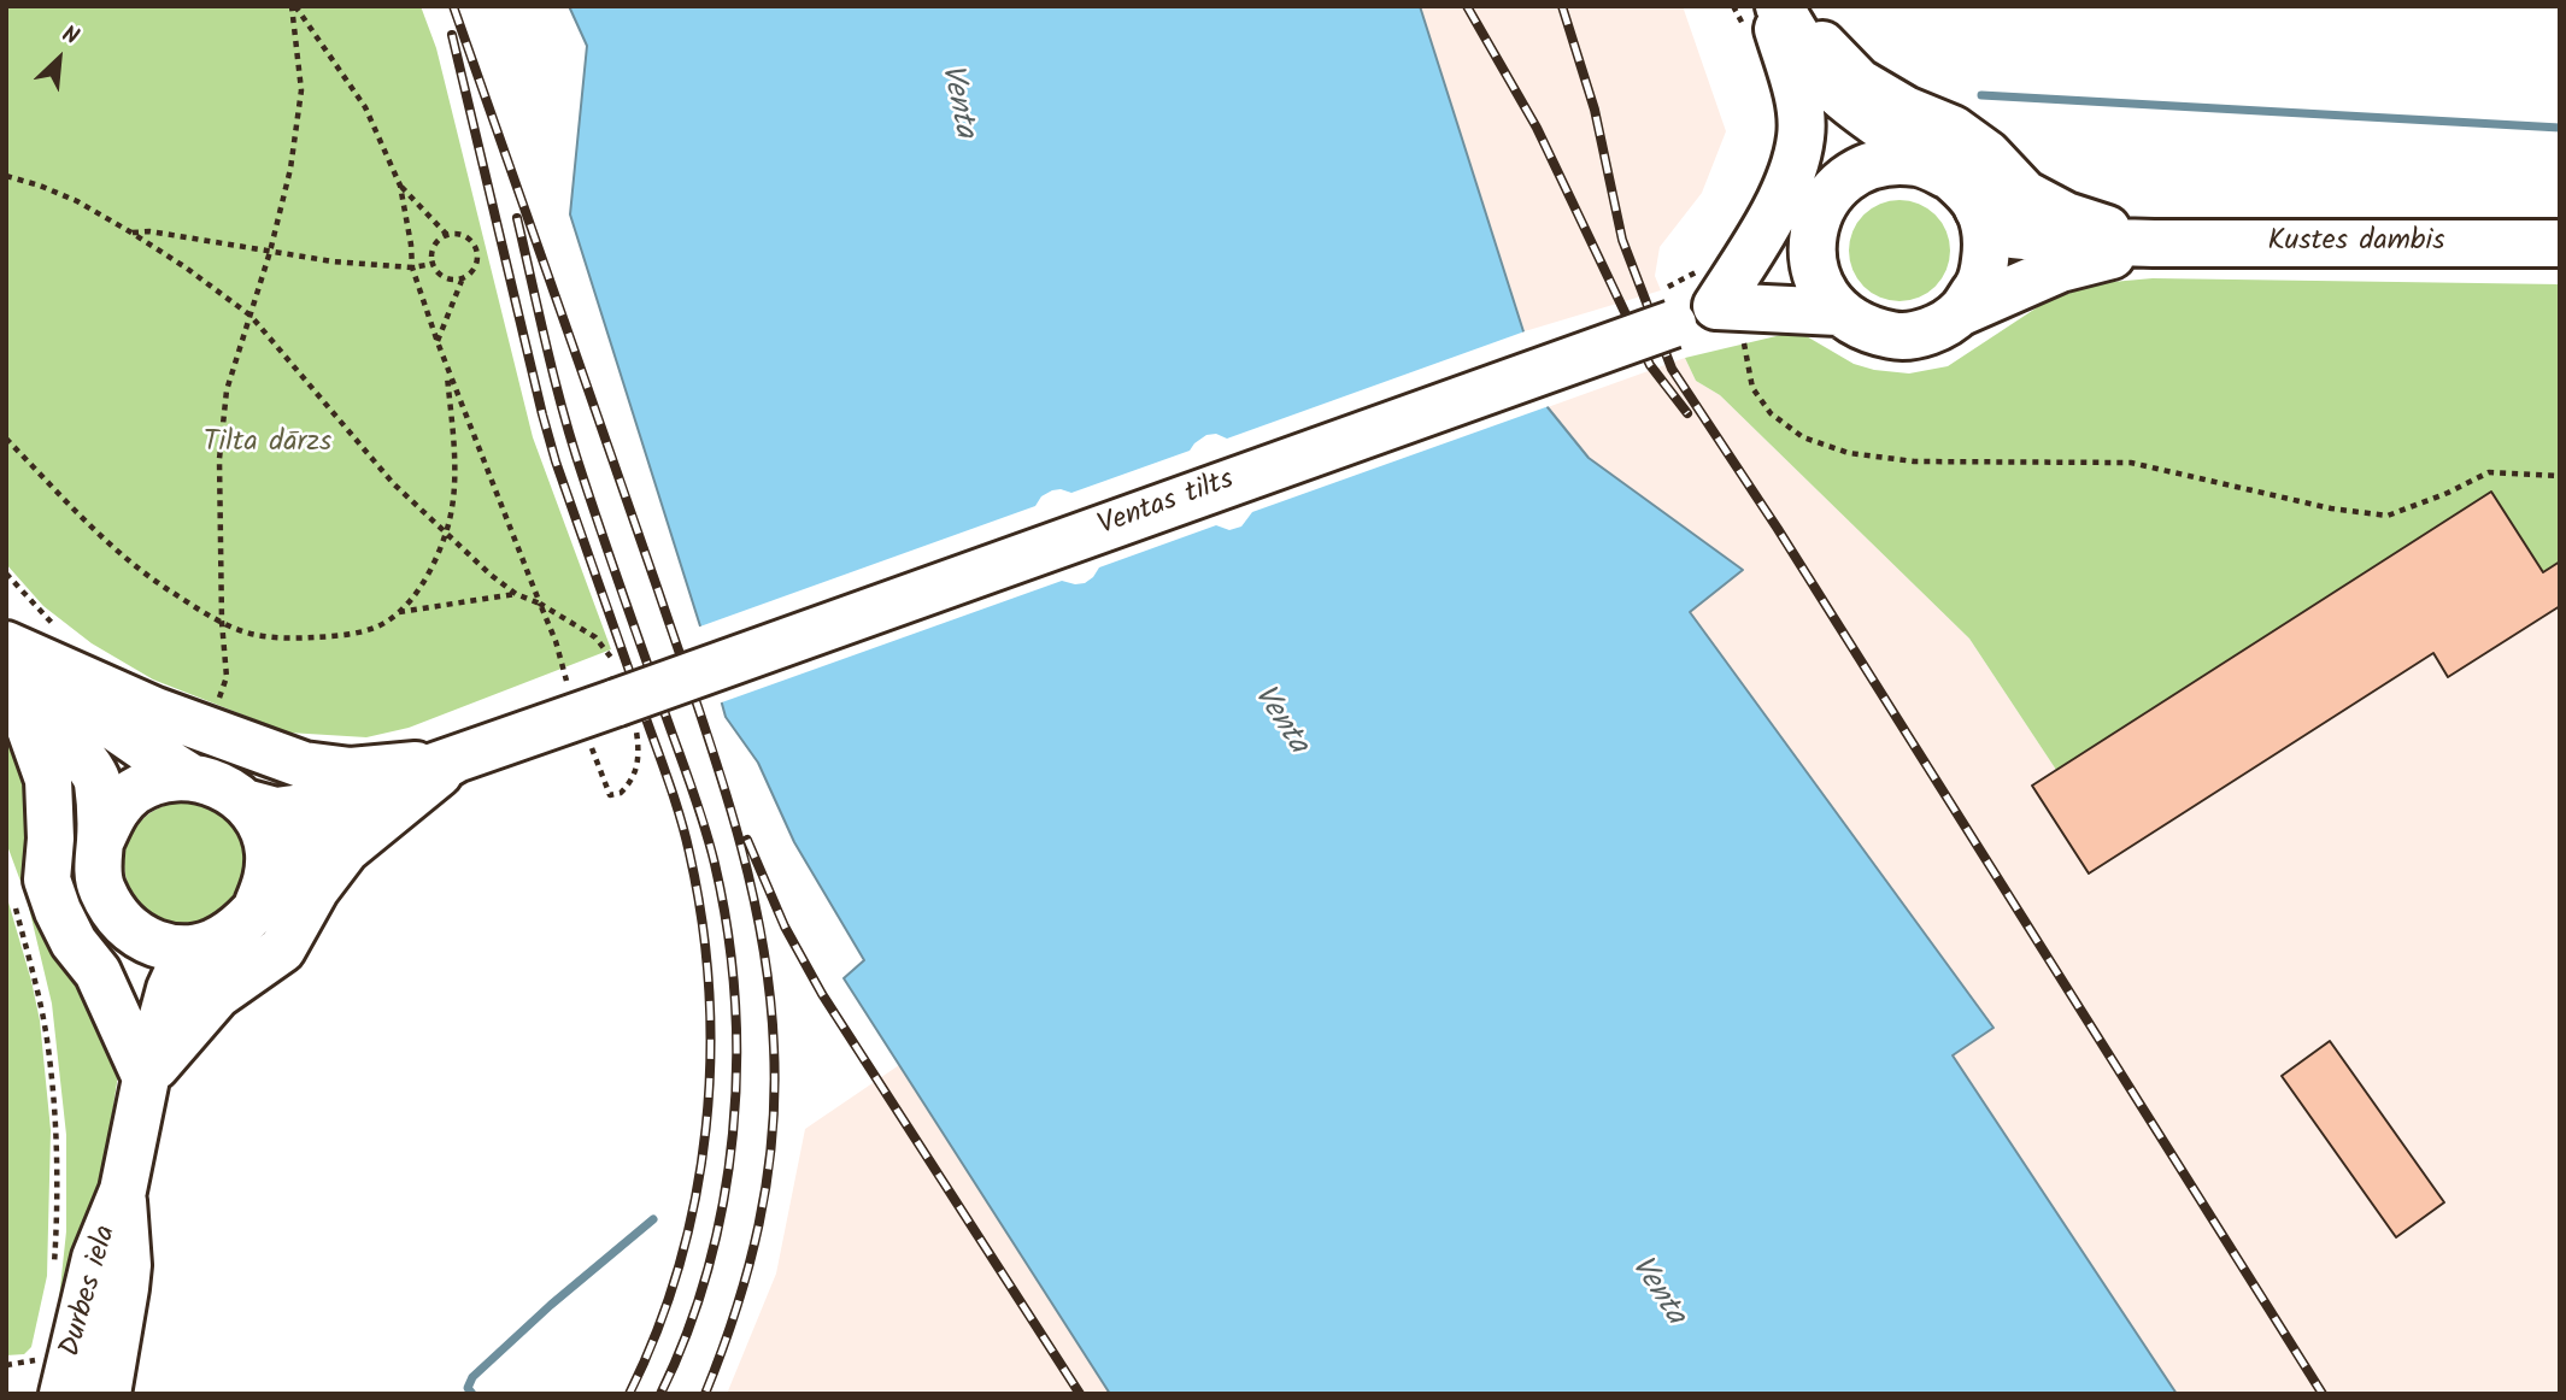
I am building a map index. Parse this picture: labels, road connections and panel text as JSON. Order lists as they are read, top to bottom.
{
  "streets": {
    "main road": ["Kustes dambis", "Ventas tilts", "Durbes iela"]
  },
  "water": ["Venta"],
  "parks": ["Tilta dārzs"],
  "north": "top right"
}
